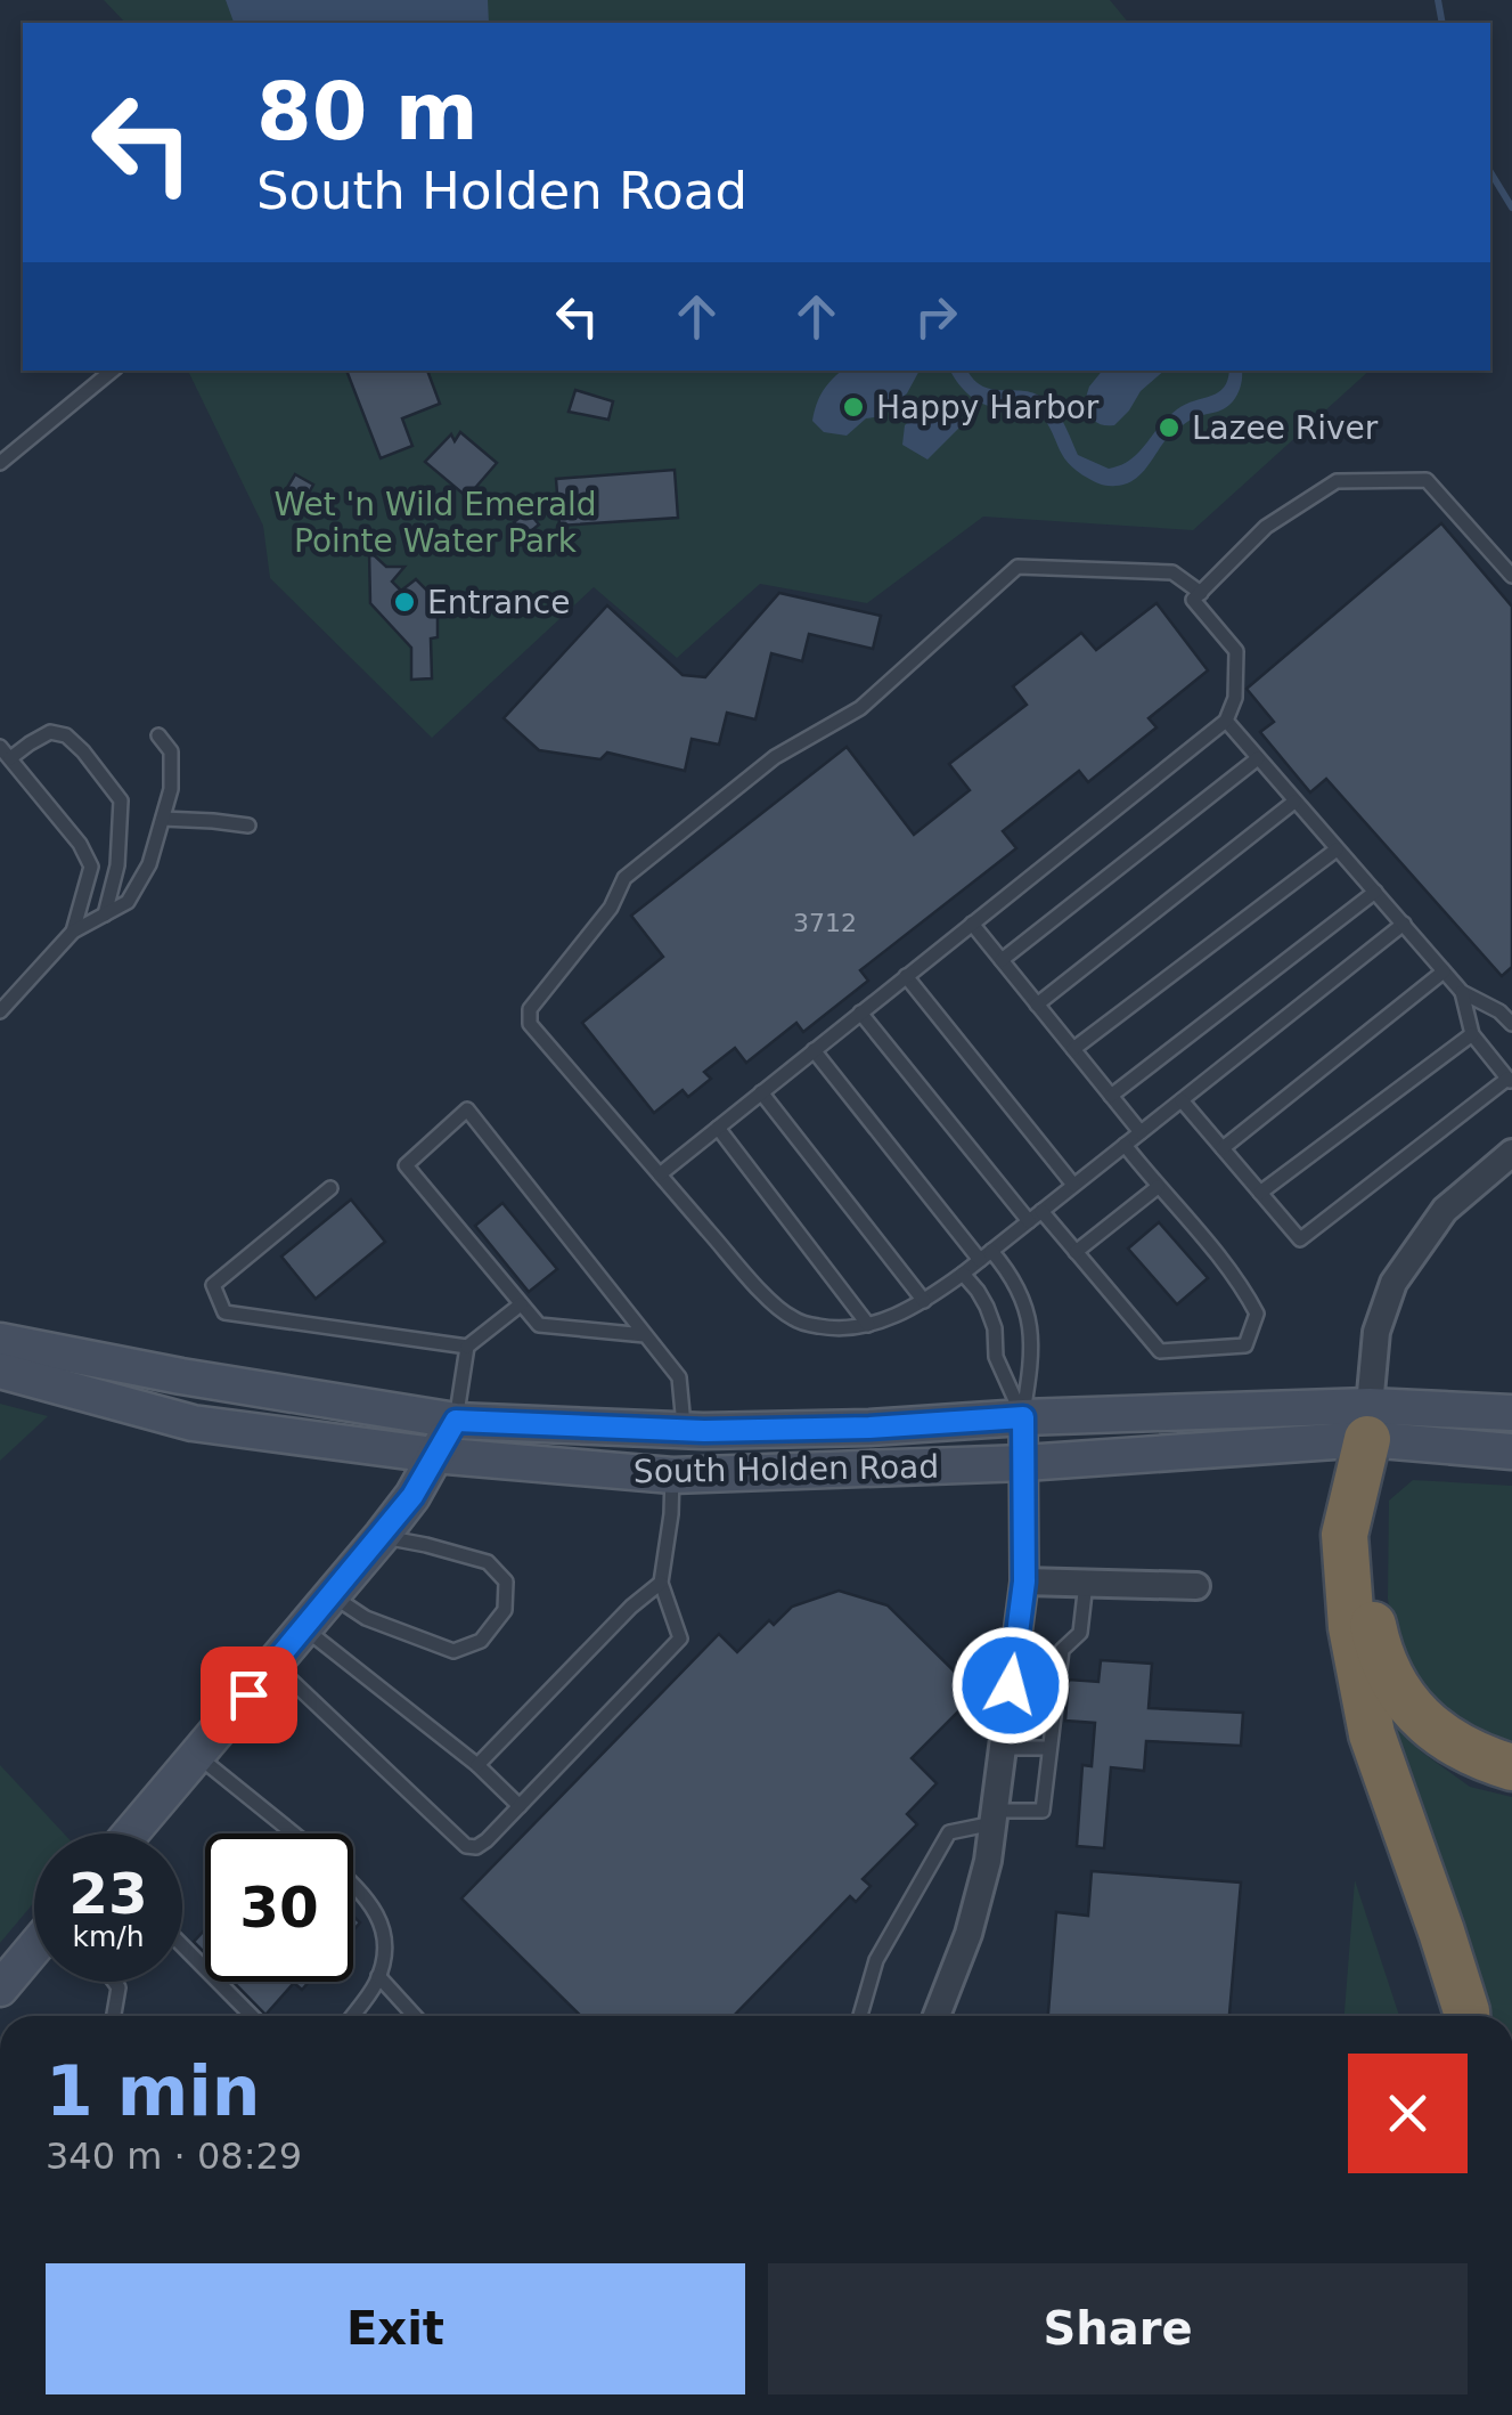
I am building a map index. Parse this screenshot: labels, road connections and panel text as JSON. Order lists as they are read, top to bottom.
{
  "streets": {
    "street": ["South Holden Road"]
  },
  "parks": ["Wet 'n Wild Emerald Pointe Water Park"],
  "places": ["Happy Harbor", "Lazee River", "Entrance"],
  "house_numbers": ["3712"],
  "page": {
    "turn": ["80 m", "South Holden Road"],
    "speed": "23 km/h",
    "limit": "30",
    "heading": ["1 min", "340 m · 08:29"],
    "buttons": ["Exit", "Share"]
  }
}
